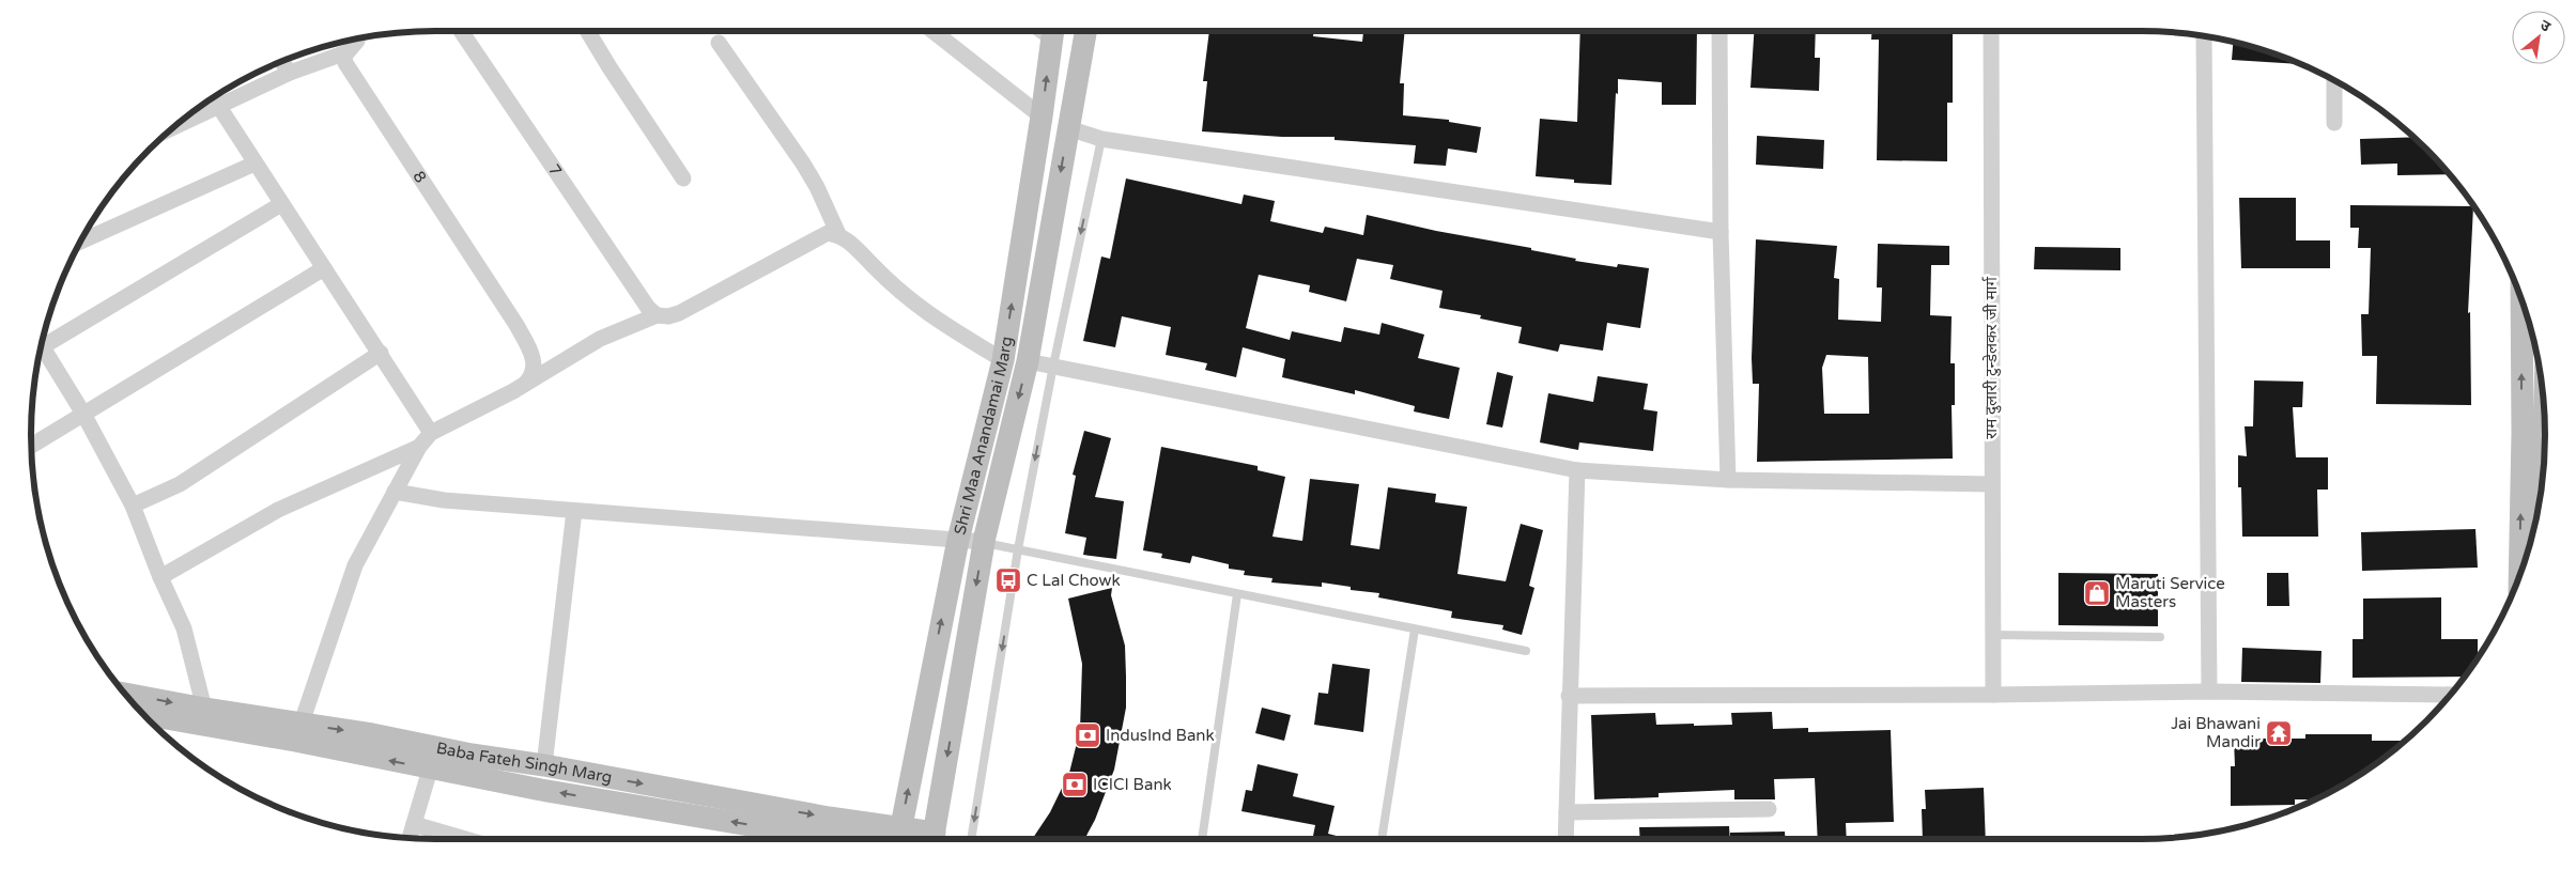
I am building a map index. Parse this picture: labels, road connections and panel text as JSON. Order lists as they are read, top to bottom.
{
  "streets": {
    "street": [
      "7",
      "8",
      "राम दुलारी टुन्डेलकर जी मार्ग",
      "Shri Maa Anandamai Marg",
      "Baba Fateh Singh Marg"
    ]
  },
  "crossings": [
    ["Shri Maa Anandamai Marg", "Baba Fateh Singh Marg"]
  ],
  "places": {
    "bus stop": ["C Lal Chowk"],
    "shop": ["Maruti Service Masters"],
    "temple": ["Jai Bhawani Mandir"],
    "bank": ["IndusInd Bank", "ICICI Bank"]
  },
  "north": "top right"
}
